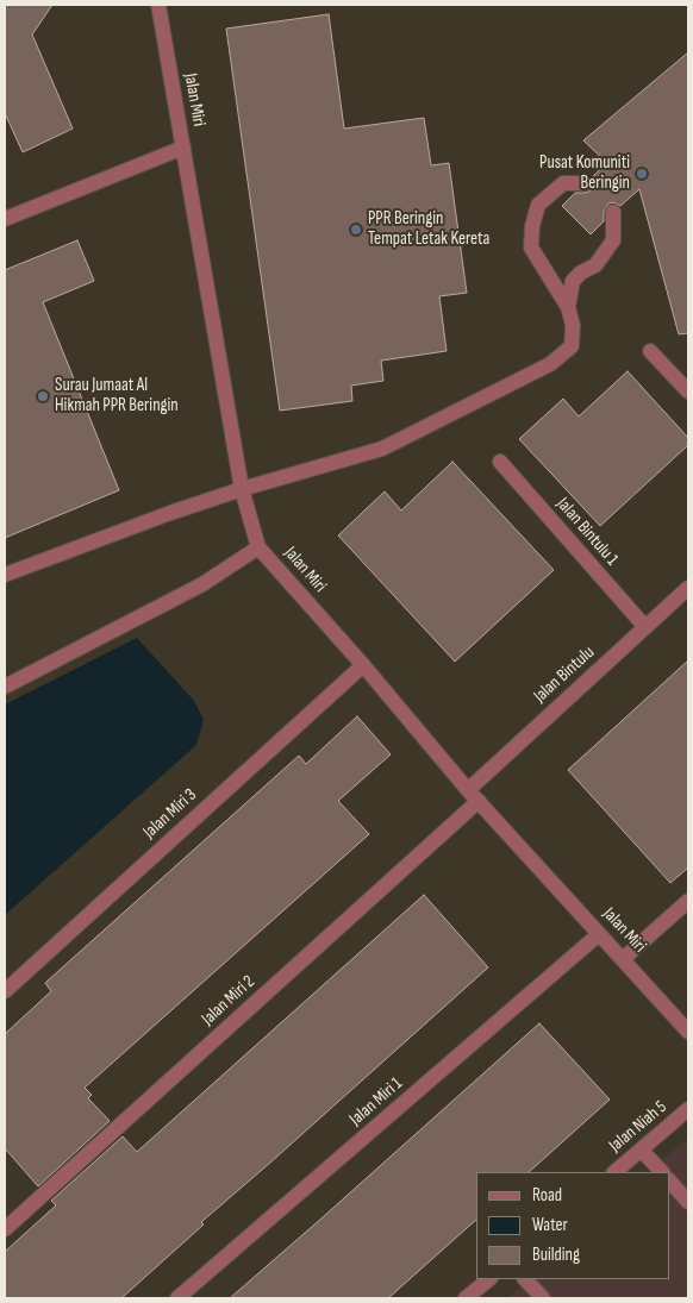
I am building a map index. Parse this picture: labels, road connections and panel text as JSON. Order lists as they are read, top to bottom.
{
  "streets": {
    "street": [
      "Jalan Miri",
      "Jalan Bintulu 1",
      "Jalan Bintulu",
      "Jalan Miri 3",
      "Jalan Miri 2",
      "Jalan Miri 1",
      "Jalan Niah 5"
    ]
  },
  "crossings": [
    ["Jalan Miri", "Jalan Bintulu"],
    ["Jalan Miri", "Jalan Miri 3"],
    ["Jalan Miri", "Jalan Miri 2"],
    ["Jalan Miri", "Jalan Miri 1"],
    ["Jalan Bintulu 1", "Jalan Bintulu"],
    ["Jalan Bintulu", "Jalan Miri 2"]
  ],
  "places": ["Pusat Komuniti Beringin", "PPR Beringin Tempat Letak Kereta", "Surau Jumaat Al Hikmah PPR Beringin"],
  "legend": ["Road", "Water", "Building"]
}
